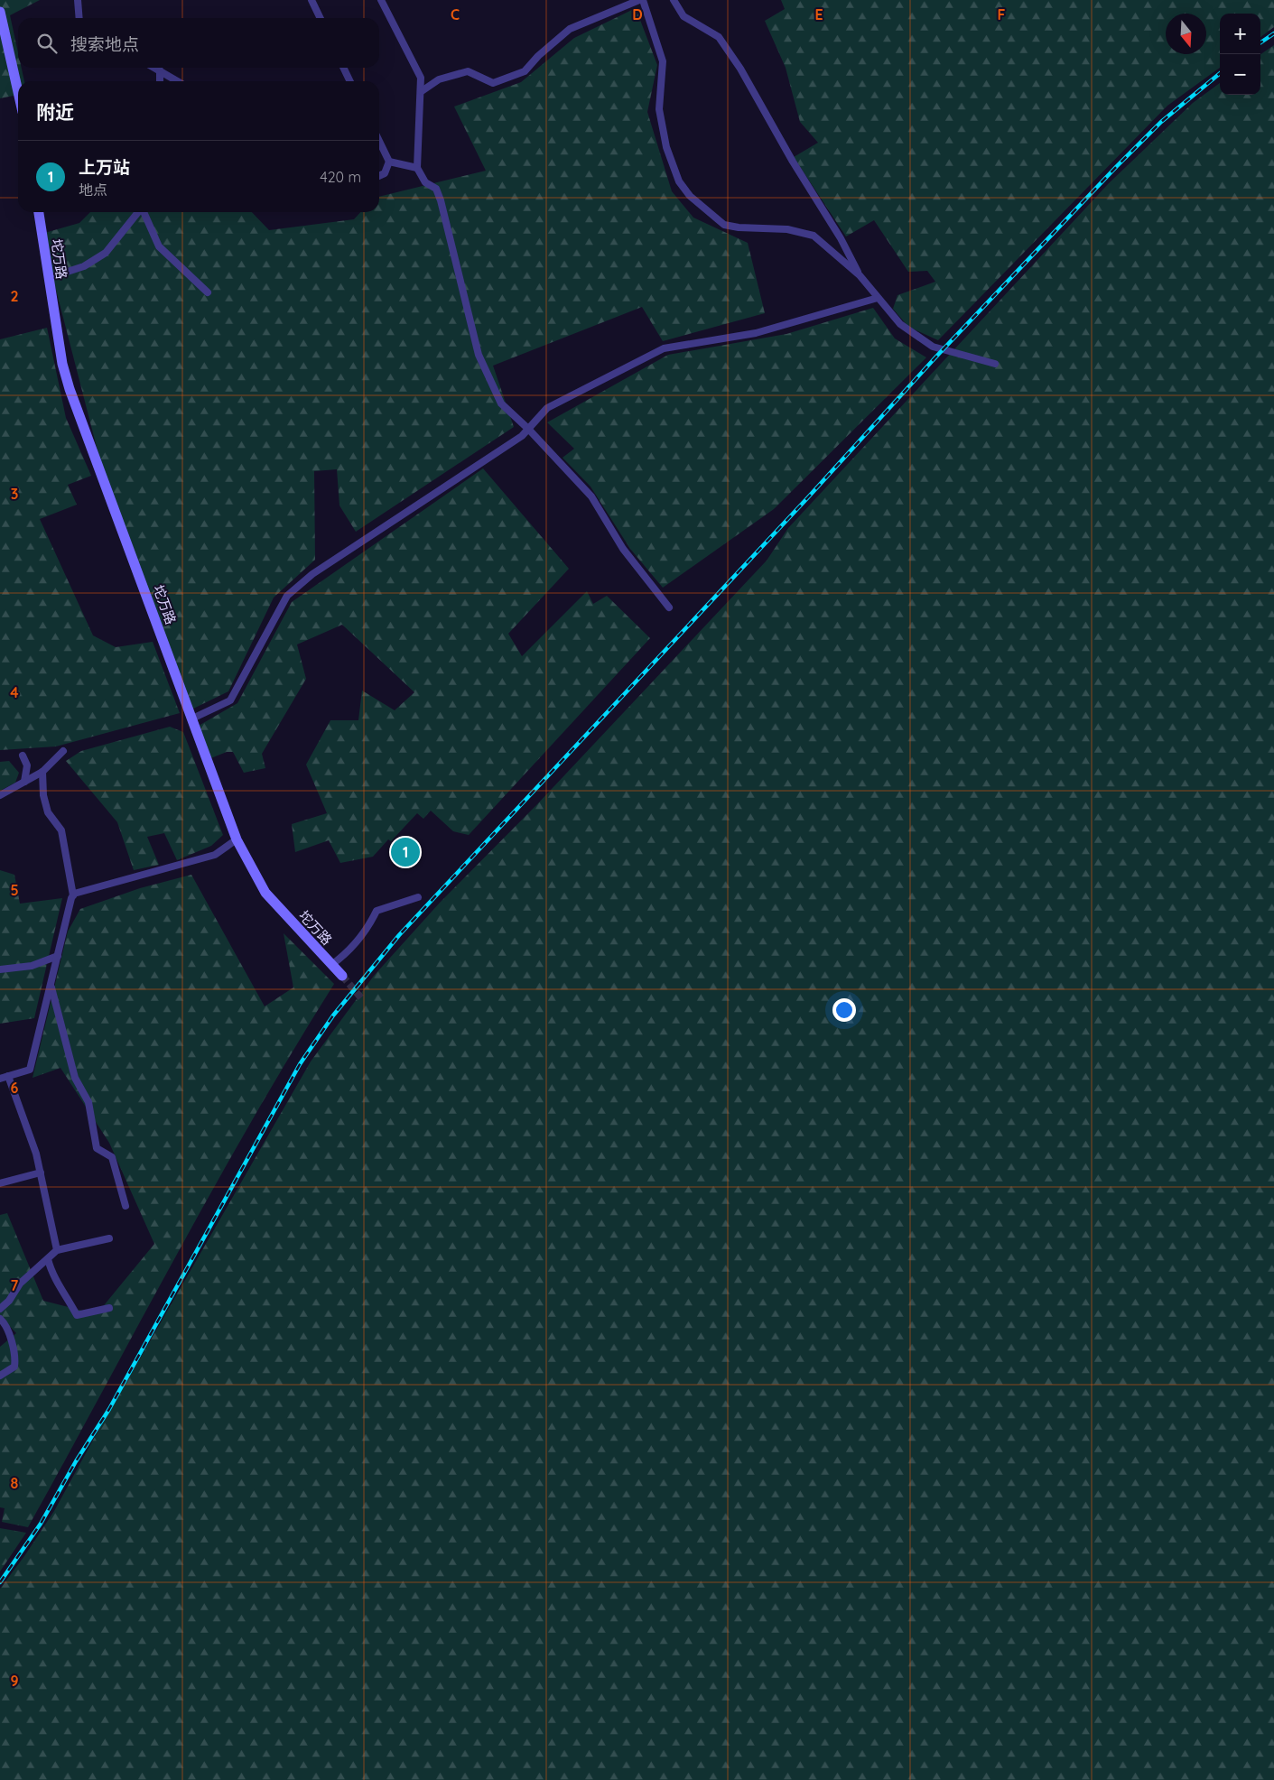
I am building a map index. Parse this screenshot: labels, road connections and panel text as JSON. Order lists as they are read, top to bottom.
{
  "streets": {
    "main road": ["坨万路"]
  },
  "north": "bottom",
  "page": {
    "map_buttons": ["+", "−"],
    "search": "搜索地点",
    "heading": "附近",
    "list": [
      {
        "mark": "1",
        "name": "上万站",
        "note": "地点",
        "value": "420 m"
      }
    ],
    "pins": "1"
  },
  "grid": {
    "columns": [
      "C",
      "D",
      "E",
      "F"
    ],
    "rows": [
      "2",
      "3",
      "4",
      "5",
      "6",
      "7",
      "8",
      "9"
    ]
  }
}
